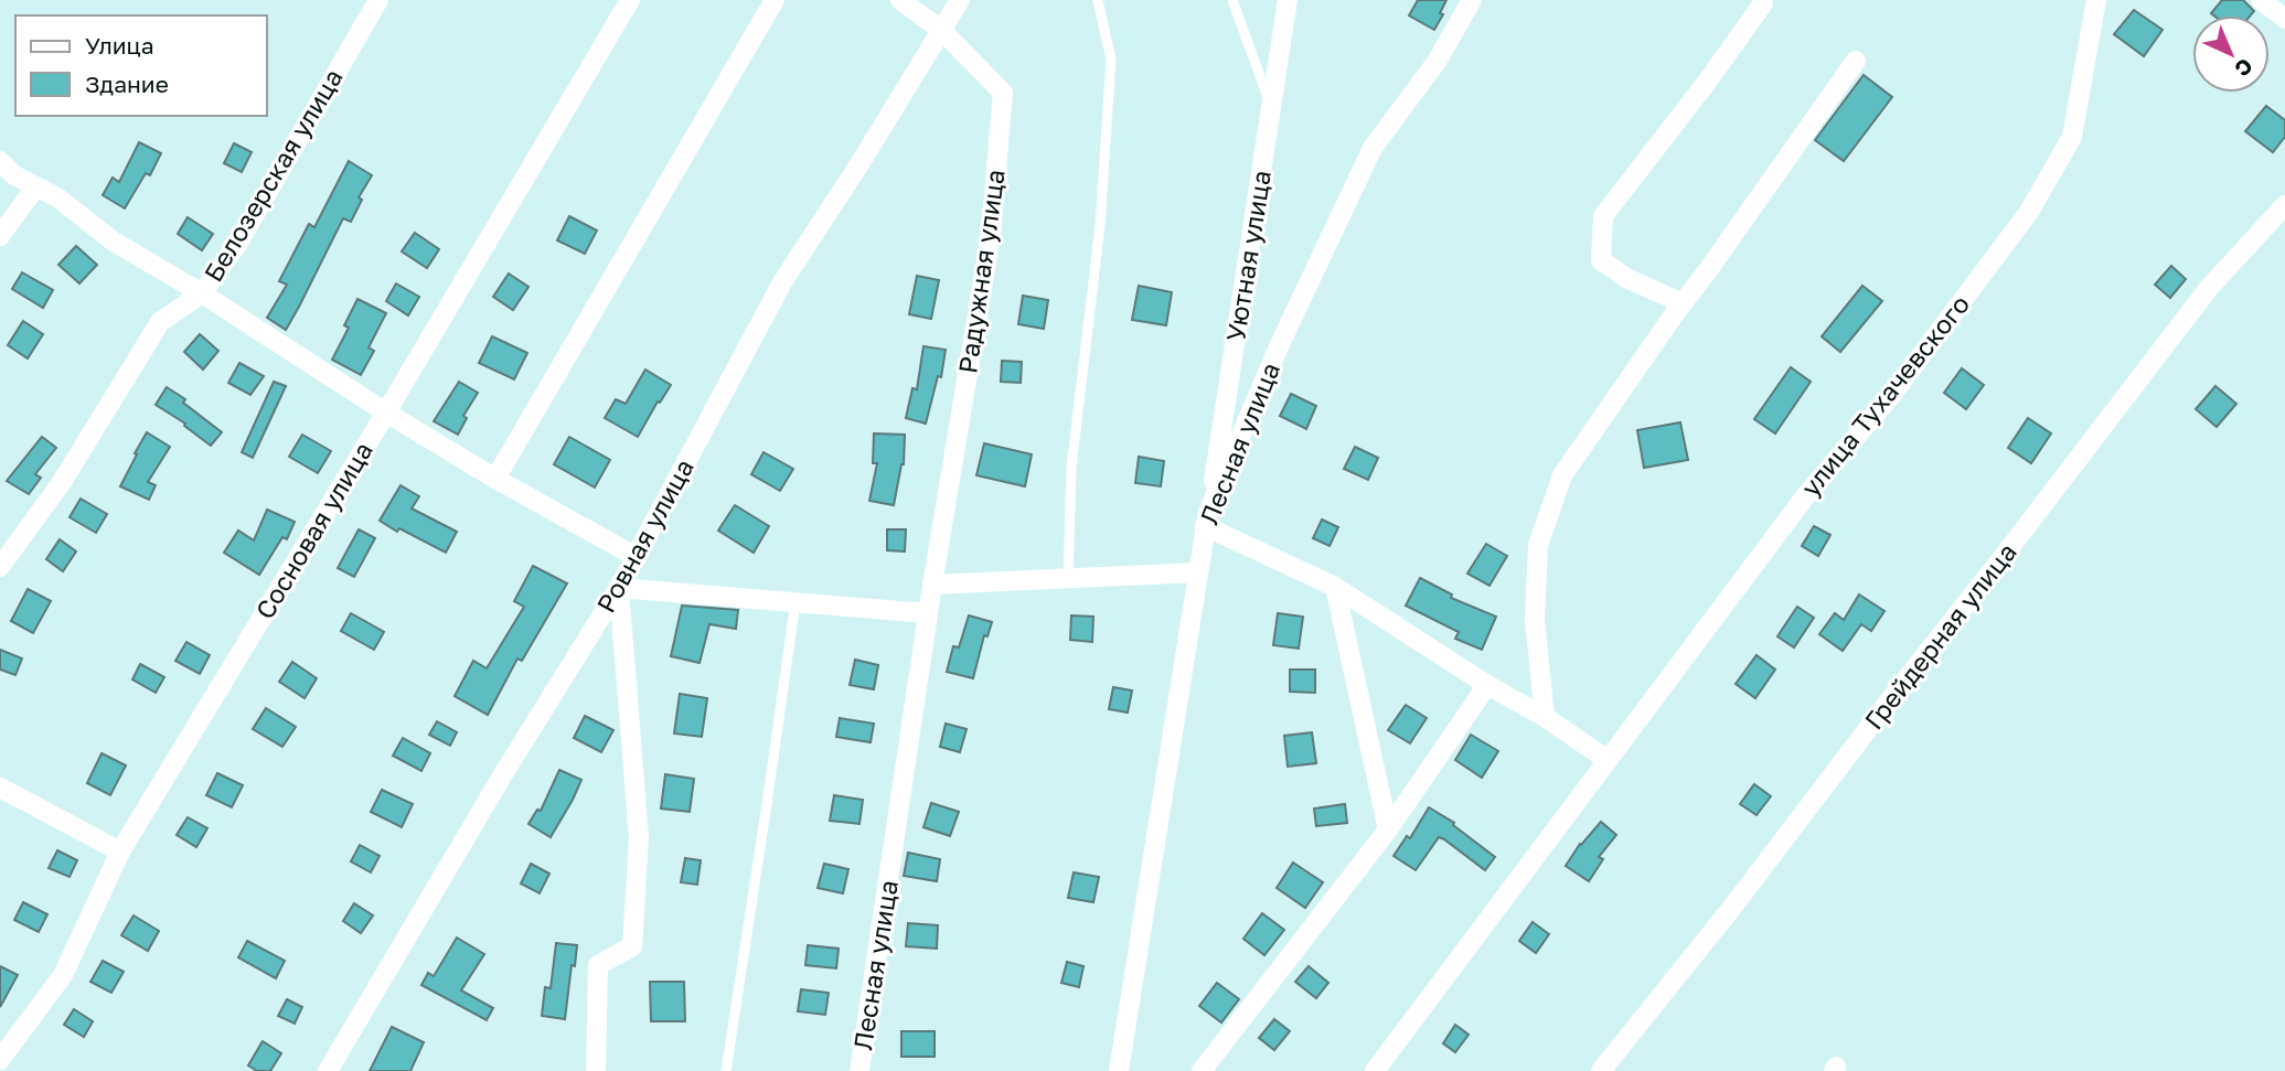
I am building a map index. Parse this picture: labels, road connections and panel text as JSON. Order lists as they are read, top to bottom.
{
  "streets": {
    "street": [
      "Белозерская улица",
      "Уютная улица",
      "Радужная улица",
      "улица Тухачевского",
      "Лесная улица",
      "Сосновая улица",
      "Ровная улица",
      "Грейдерная улица"
    ]
  },
  "crossings": [
    ["Уютная улица", "Лесная улица"],
    ["Радужная улица", "Лесная улица"],
    ["Радужная улица", "Ровная улица"]
  ],
  "legend": ["Улица", "Здание"],
  "north": "bottom right"
}
